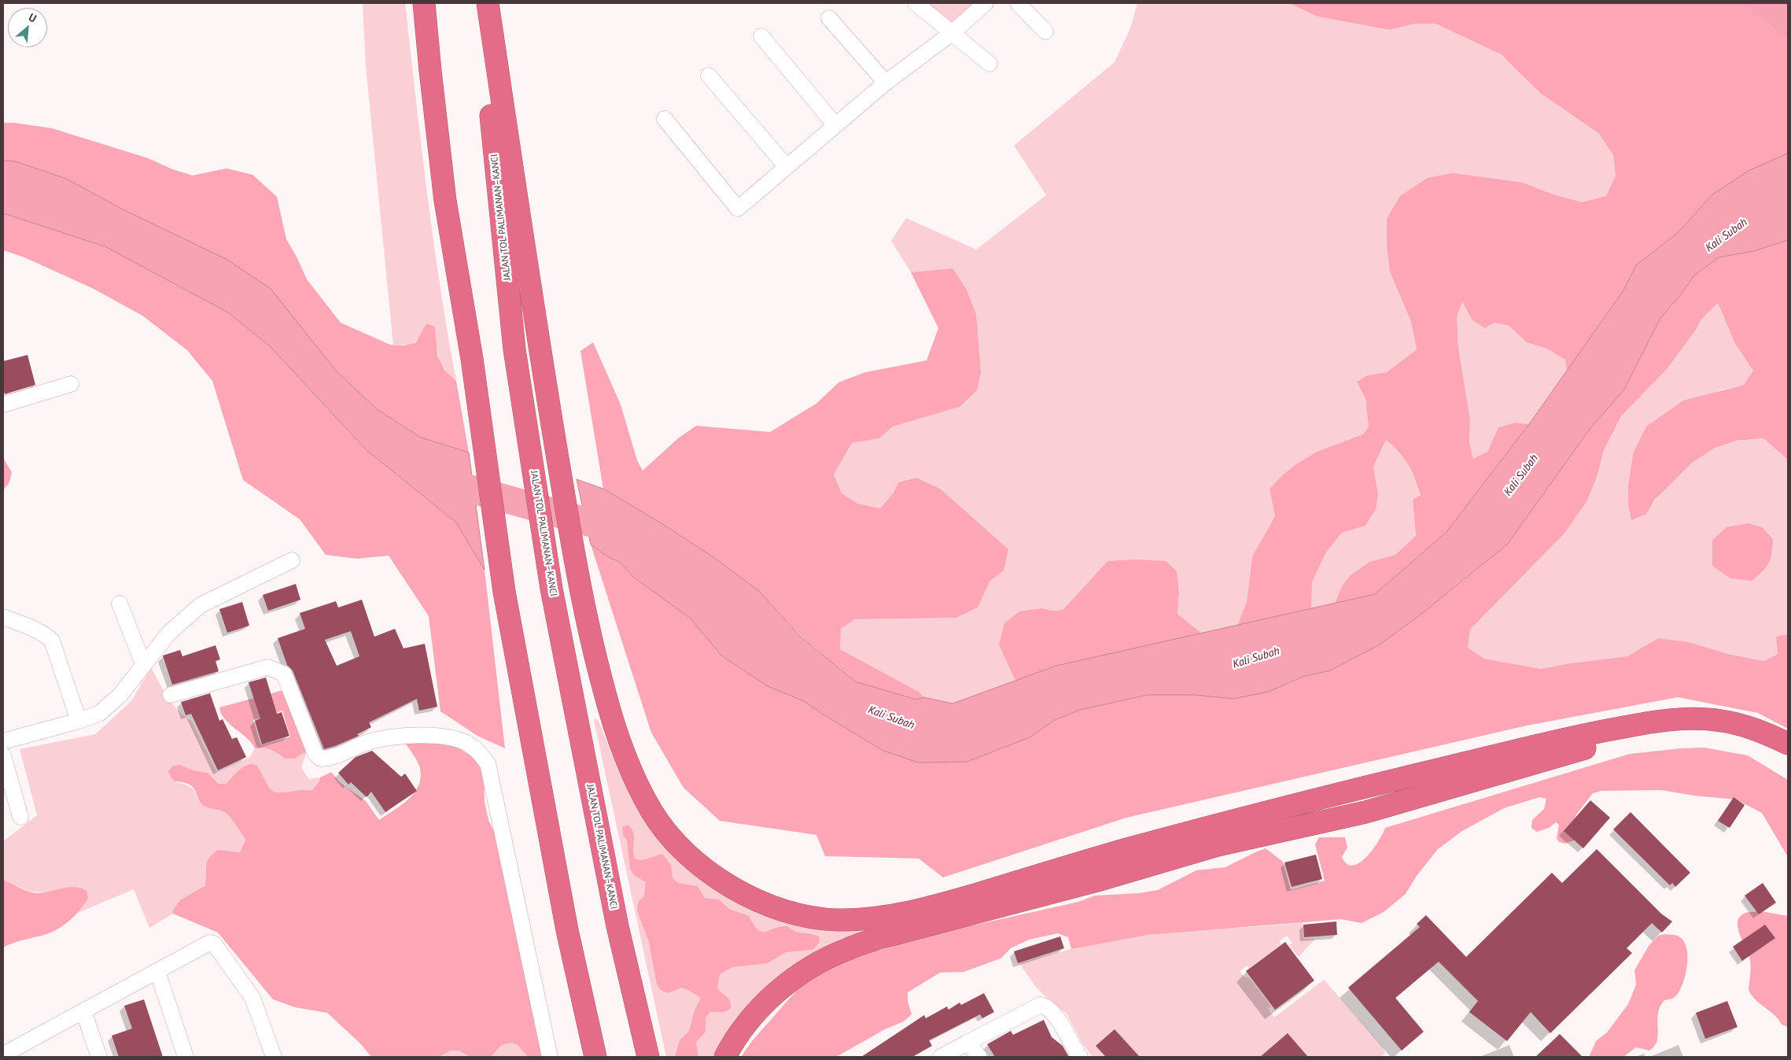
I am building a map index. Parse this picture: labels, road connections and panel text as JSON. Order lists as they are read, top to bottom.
{
  "streets": {
    "highway": ["JALAN TOL PALIMANAN–KANCI"]
  },
  "water": ["Kali Subah"],
  "north": "top right"
}
